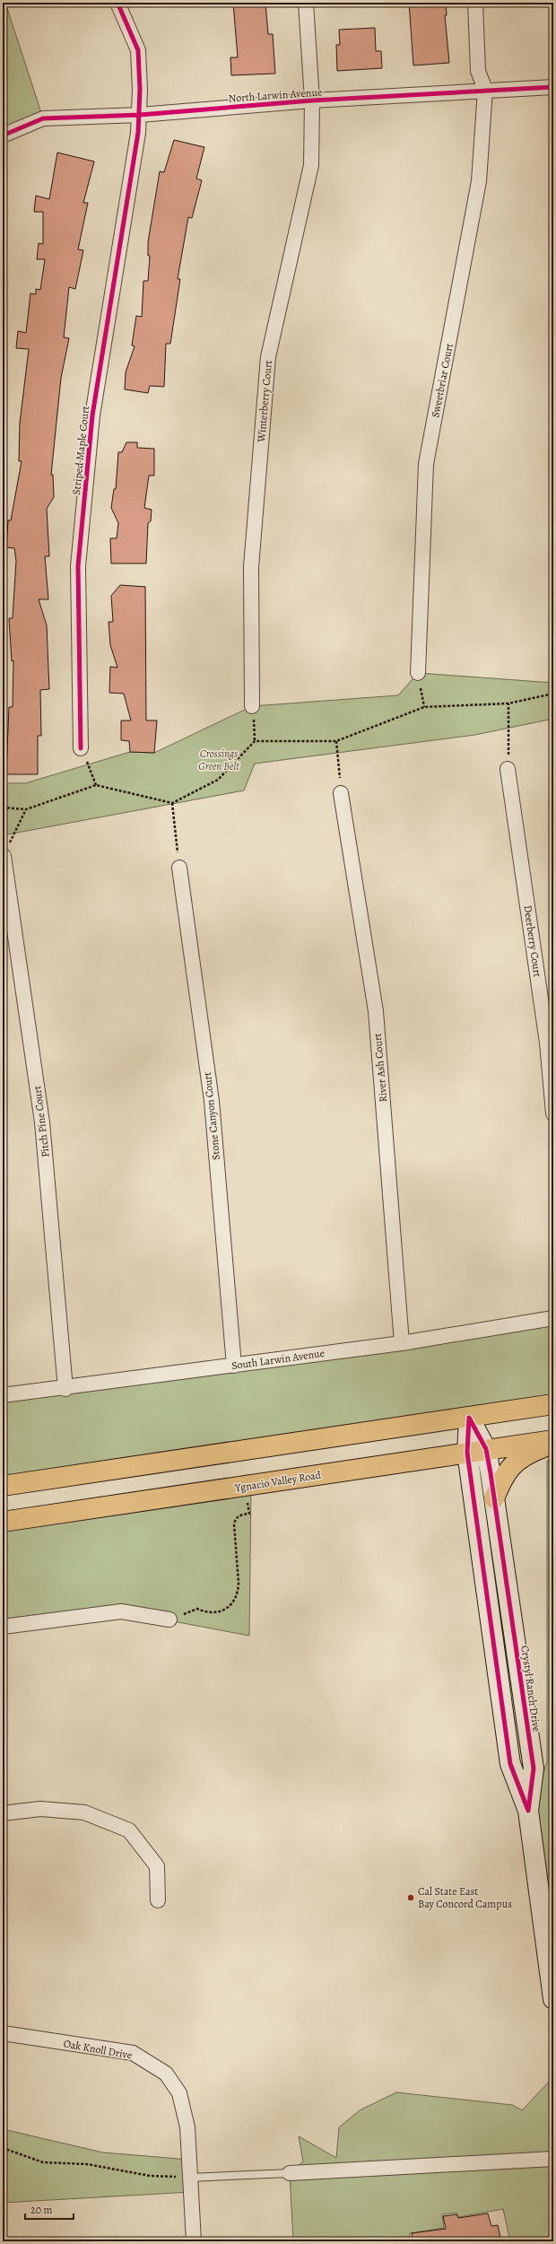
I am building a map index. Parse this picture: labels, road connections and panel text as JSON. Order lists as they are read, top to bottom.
{
  "streets": {
    "highway": ["Ygnacio Valley Road"],
    "street": [
      "North Larwin Avenue",
      "Sweetbriar Court",
      "Winterberry Court",
      "Striped Maple Court",
      "Deerberry Court",
      "River Ash Court",
      "Stone Canyon Court",
      "Pitch Pine Court",
      "South Larwin Avenue",
      "Crystyl Ranch Drive",
      "Oak Knoll Drive"
    ]
  },
  "crossings": [
    ["North Larwin Avenue", "Sweetbriar Court"],
    ["North Larwin Avenue", "Winterberry Court"],
    ["North Larwin Avenue", "Striped Maple Court"],
    ["River Ash Court", "South Larwin Avenue"],
    ["Stone Canyon Court", "South Larwin Avenue"],
    ["Pitch Pine Court", "South Larwin Avenue"],
    ["Ygnacio Valley Road", "Crystyl Ranch Drive"]
  ],
  "parks": ["Crossings Green Belt"],
  "places": ["Cal State East Bay Concord Campus"],
  "scale_bar": "20 m"
}
